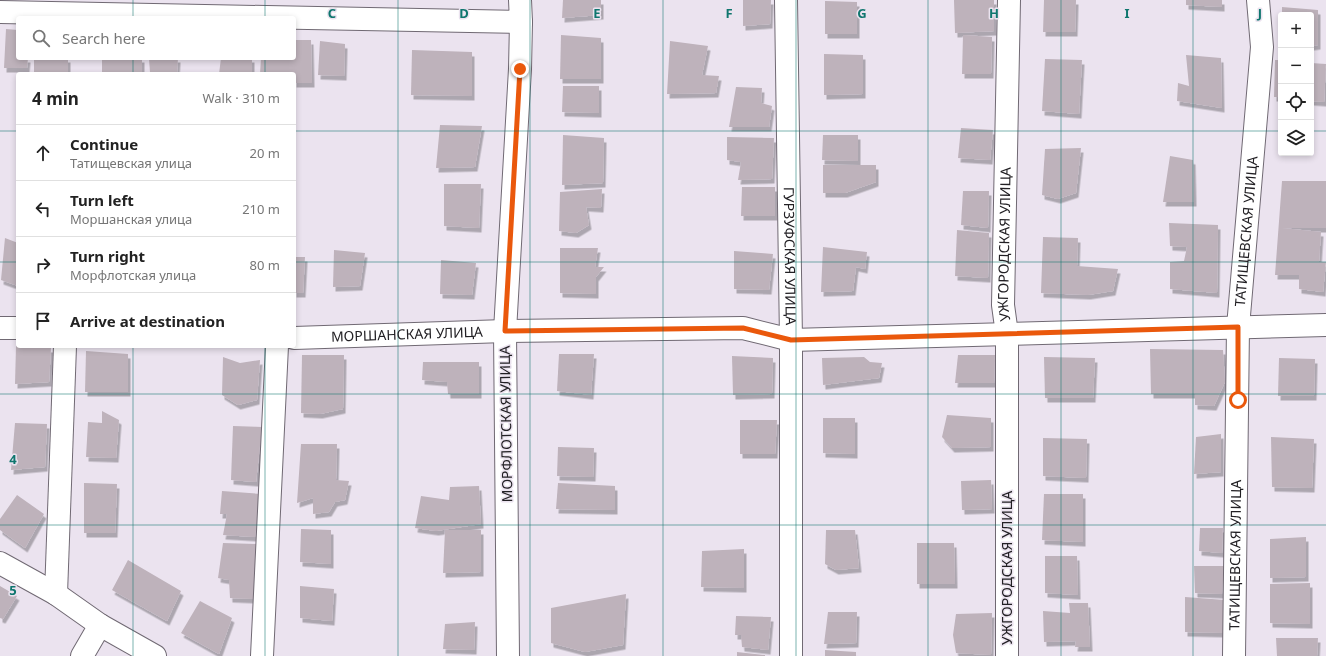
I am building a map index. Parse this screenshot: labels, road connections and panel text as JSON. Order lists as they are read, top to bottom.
{
  "streets": {
    "street": [
      "ТАТИЩЕВСКАЯ УЛИЦА",
      "УЖГОРОДСКАЯ УЛИЦА",
      "ГУРЗУФСКАЯ УЛИЦА",
      "МОРШАНСКАЯ УЛИЦА",
      "МОРФЛОТСКАЯ УЛИЦА"
    ]
  },
  "crossings": [
    ["ТАТИЩЕВСКАЯ УЛИЦА", "МОРШАНСКАЯ УЛИЦА"],
    ["УЖГОРОДСКАЯ УЛИЦА", "МОРШАНСКАЯ УЛИЦА"],
    ["ГУРЗУФСКАЯ УЛИЦА", "МОРШАНСКАЯ УЛИЦА"],
    ["МОРШАНСКАЯ УЛИЦА", "МОРФЛОТСКАЯ УЛИЦА"]
  ],
  "page": {
    "map_buttons": ["+", "−"],
    "search": "Search here",
    "heading": ["4 min", "Walk · 310 m"],
    "list": [
      ["Continue", "Татищевская улица", "20 m"],
      ["Turn left", "Моршанская улица", "210 m"],
      ["Turn right", "Морфлотская улица", "80 m"],
      "Arrive at destination"
    ]
  },
  "grid": {
    "columns": [
      "C",
      "D",
      "E",
      "F",
      "G",
      "H",
      "I",
      "J"
    ],
    "rows": ["4", "5"]
  }
}
